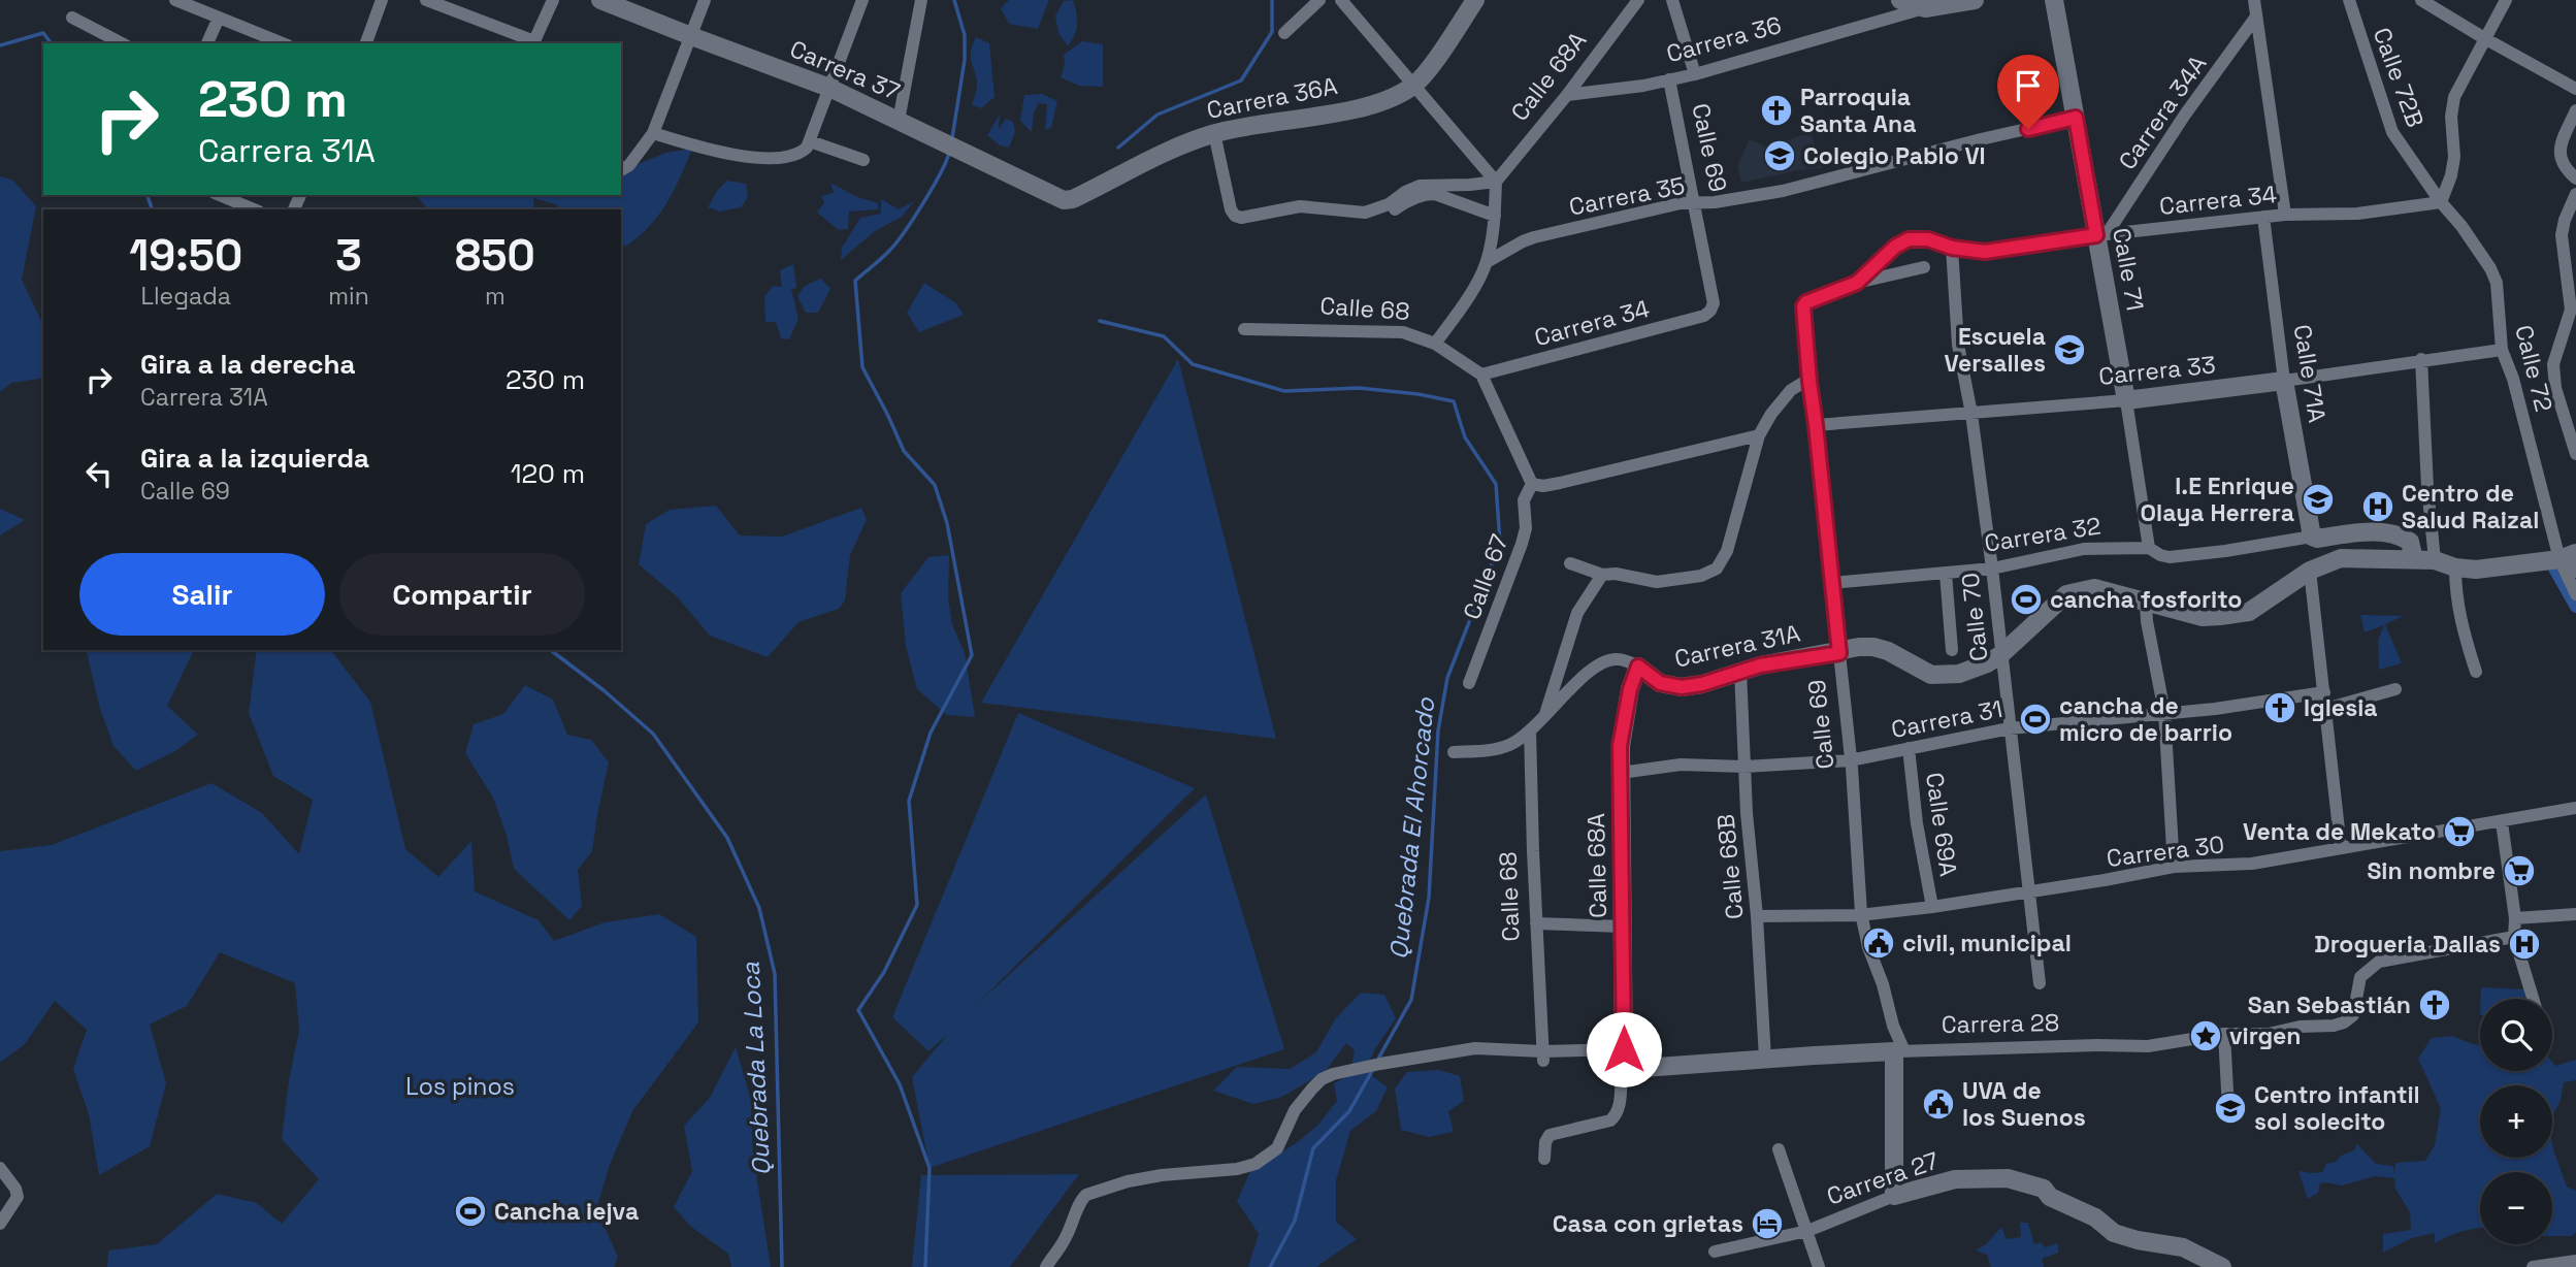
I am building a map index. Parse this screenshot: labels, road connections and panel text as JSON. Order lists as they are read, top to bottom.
{
  "streets": {
    "street": [
      "Carrera 36",
      "Carrera 37",
      "Calle 68A",
      "Calle 72B",
      "Carrera 36A",
      "Carrera 34A",
      "Calle 69",
      "Carrera 35",
      "Carrera 34",
      "Calle 71",
      "Calle 68",
      "Calle 72",
      "Carrera 33",
      "Calle 71A",
      "Carrera 32",
      "Calle 67",
      "Calle 70",
      "Carrera 31A",
      "Carrera 31",
      "Calle 69A",
      "Carrera 30",
      "Calle 68B",
      "Carrera 28",
      "Carrera 27"
    ]
  },
  "crossings": [
    ["Carrera 36", "Calle 68A"],
    ["Carrera 36", "Calle 69"],
    ["Carrera 37", "Carrera 36A"],
    ["Calle 68A", "Carrera 31A"],
    ["Calle 68A", "Carrera 31"],
    ["Calle 68A", "Carrera 28"],
    ["Calle 72B", "Carrera 34"],
    ["Calle 72B", "Calle 72"],
    ["Carrera 34A", "Carrera 34"],
    ["Carrera 34A", "Calle 71"],
    ["Calle 69", "Carrera 35"],
    ["Calle 69", "Carrera 34"],
    ["Calle 69", "Carrera 33"],
    ["Calle 69", "Carrera 32"],
    ["Calle 69", "Carrera 31A"],
    ["Calle 69", "Carrera 31"],
    ["Calle 69", "Carrera 30"],
    ["Calle 69", "Carrera 28"],
    ["Calle 69", "Carrera 27"],
    ["Carrera 35", "Calle 71"],
    ["Carrera 34", "Calle 71"],
    ["Carrera 34", "Calle 68"],
    ["Carrera 34", "Calle 72"],
    ["Carrera 34", "Calle 71A"],
    ["Carrera 34", "Calle 70"],
    ["Calle 71", "Carrera 33"],
    ["Calle 71", "Carrera 32"],
    ["Calle 68", "Carrera 31A"],
    ["Calle 72", "Carrera 33"],
    ["Calle 72", "Carrera 31A"],
    ["Carrera 33", "Calle 71A"],
    ["Carrera 33", "Calle 70"],
    ["Calle 71A", "Carrera 32"],
    ["Carrera 32", "Calle 70"],
    ["Carrera 32", "Carrera 31A"],
    ["Calle 70", "Carrera 31A"],
    ["Calle 70", "Carrera 31"],
    ["Calle 70", "Carrera 30"],
    ["Carrera 31A", "Calle 68B"],
    ["Carrera 31", "Calle 69A"],
    ["Carrera 31", "Calle 68B"],
    ["Calle 69A", "Carrera 30"],
    ["Carrera 30", "Calle 68B"],
    ["Calle 68B", "Carrera 28"]
  ],
  "water": ["Quebrada El Ahorcado", "Quebrada La Loca"],
  "parks": ["Los pinos"],
  "places": {
    "church": ["Parroquia Santa Ana", "Iglesia", "San Sebastián"],
    "school or university": [
      "Colegio Pablo VI",
      "Escuela Versalles",
      "I.E Enrique Olaya Herrera",
      "Centro infantil sol solecito"
    ],
    "hospital": ["Centro de Salud Raizal", "Drogueria Dallas"],
    "sports": ["cancha fosforito", "cancha de micro de barrio", "Cancha iejva"],
    "supermarket": ["Venta de Mekato", "Sin nombre"],
    "public building": ["civil, municipal", "UVA de los Suenos"],
    "place": ["virgen"],
    "hotel": ["Casa con grietas"]
  },
  "page": {
    "turn": ["230 m", "Carrera 31A"],
    "eta": [
      "19:50",
      "Llegada",
      "3",
      "min",
      "850",
      "m"
    ],
    "list": [
      {
        "name": "Gira a la derecha",
        "note": "Carrera 31A",
        "value": "230 m"
      },
      {
        "name": "Gira a la izquierda",
        "note": "Calle 69",
        "value": "120 m"
      }
    ],
    "buttons": ["Salir", "Compartir"],
    "map_buttons": ["+", "−"]
  }
}
